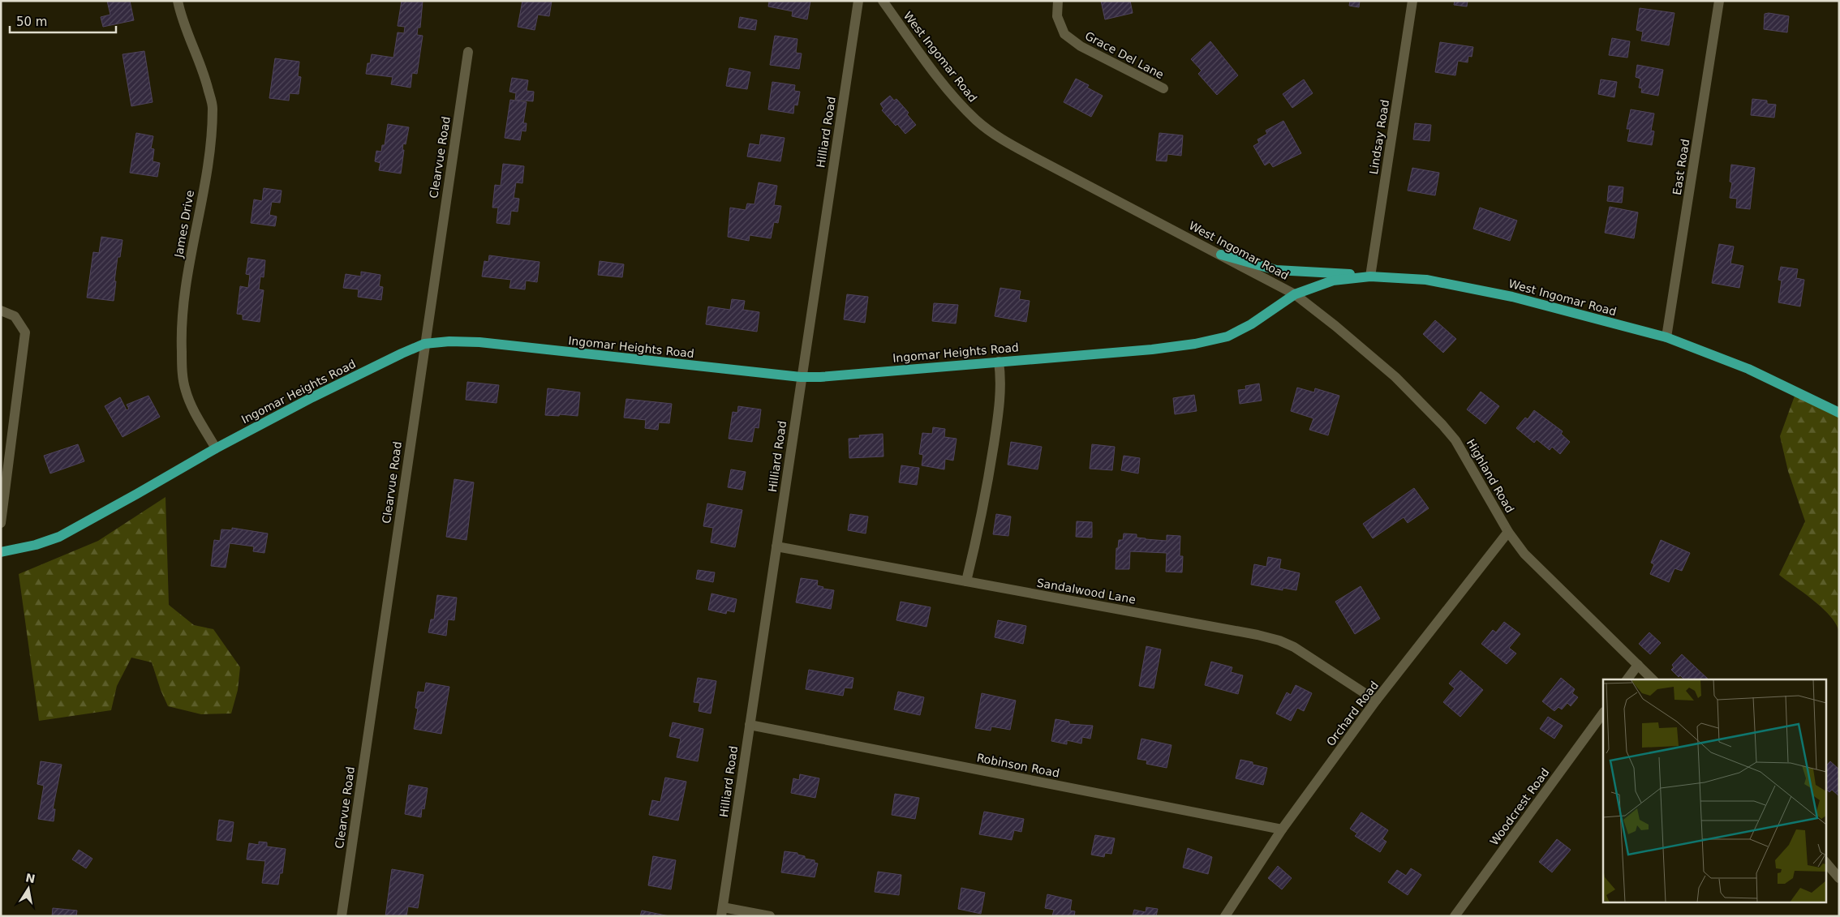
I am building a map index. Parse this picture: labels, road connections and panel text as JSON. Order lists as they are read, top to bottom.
{
  "streets": {
    "main road": ["West Ingomar Road", "Ingomar Heights Road"],
    "street": [
      "Grace Del Lane",
      "Hilliard Road",
      "Lindsay Road",
      "Clearvue Road",
      "East Road",
      "James Drive",
      "Highland Road",
      "Sandalwood Lane",
      "Orchard Road",
      "Robinson Road",
      "Woodcrest Road"
    ]
  },
  "crossings": [
    ["West Ingomar Road", "Lindsay Road"],
    ["West Ingomar Road", "East Road"],
    ["West Ingomar Road", "Ingomar Heights Road"],
    ["West Ingomar Road", "Highland Road"],
    ["Hilliard Road", "Ingomar Heights Road"],
    ["Hilliard Road", "Sandalwood Lane"],
    ["Hilliard Road", "Robinson Road"],
    ["Clearvue Road", "Ingomar Heights Road"],
    ["James Drive", "Ingomar Heights Road"],
    ["Ingomar Heights Road", "Highland Road"],
    ["Highland Road", "Orchard Road"],
    ["Sandalwood Lane", "Orchard Road"],
    ["Orchard Road", "Robinson Road"]
  ],
  "scale_bar": "50 m",
  "north": "top"
}
